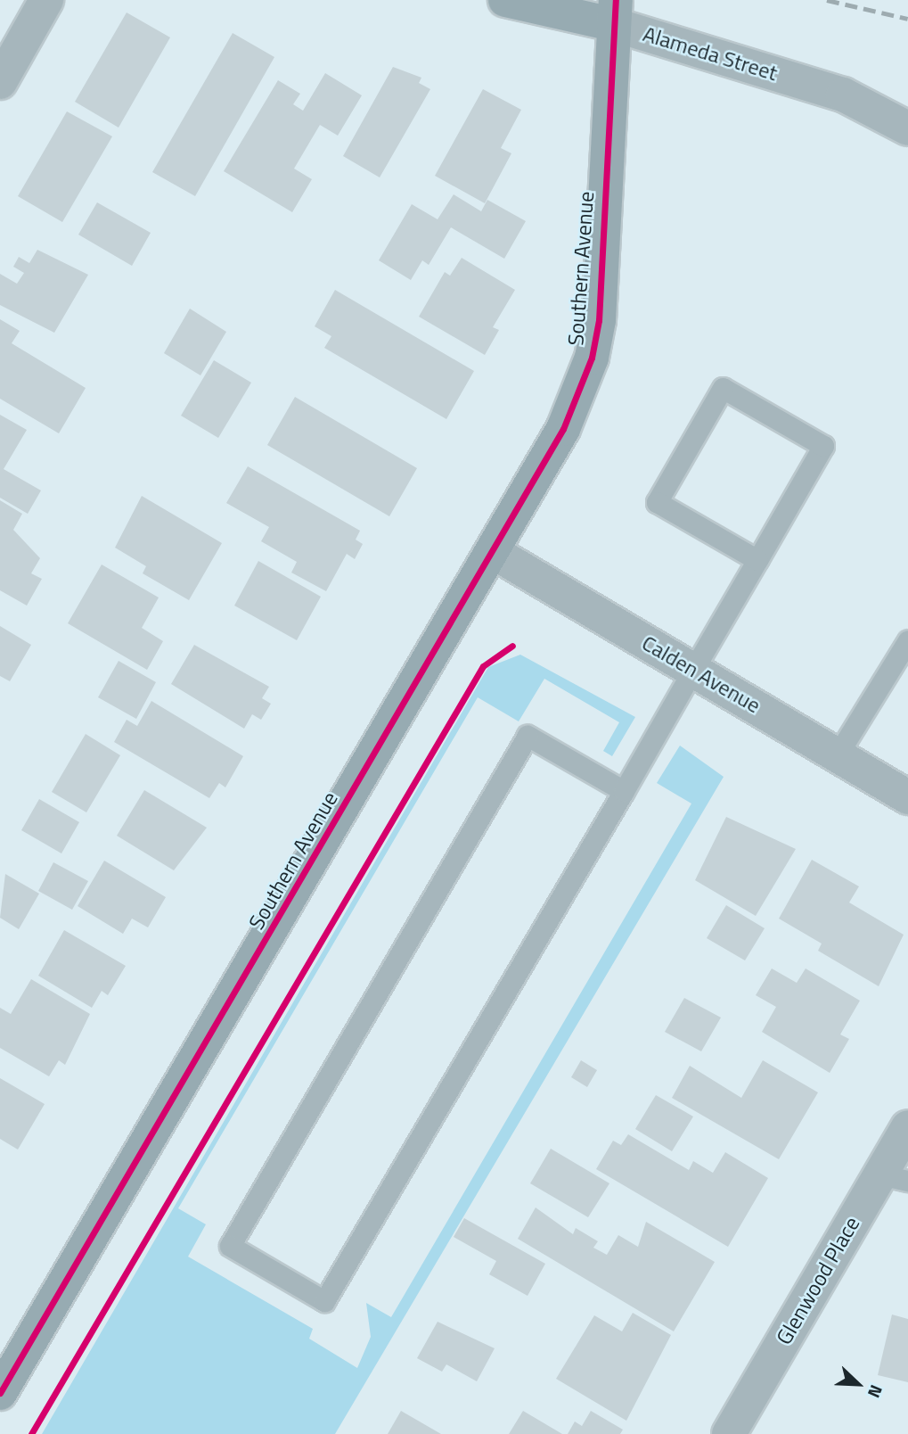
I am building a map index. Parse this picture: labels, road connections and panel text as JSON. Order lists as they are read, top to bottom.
{
  "streets": {
    "street": [
      "Alameda Street",
      "Southern Avenue",
      "Calden Avenue",
      "Glenwood Place"
    ]
  },
  "crossings": [
    ["Alameda Street", "Southern Avenue"],
    ["Southern Avenue", "Calden Avenue"]
  ],
  "north": "bottom right"
}
